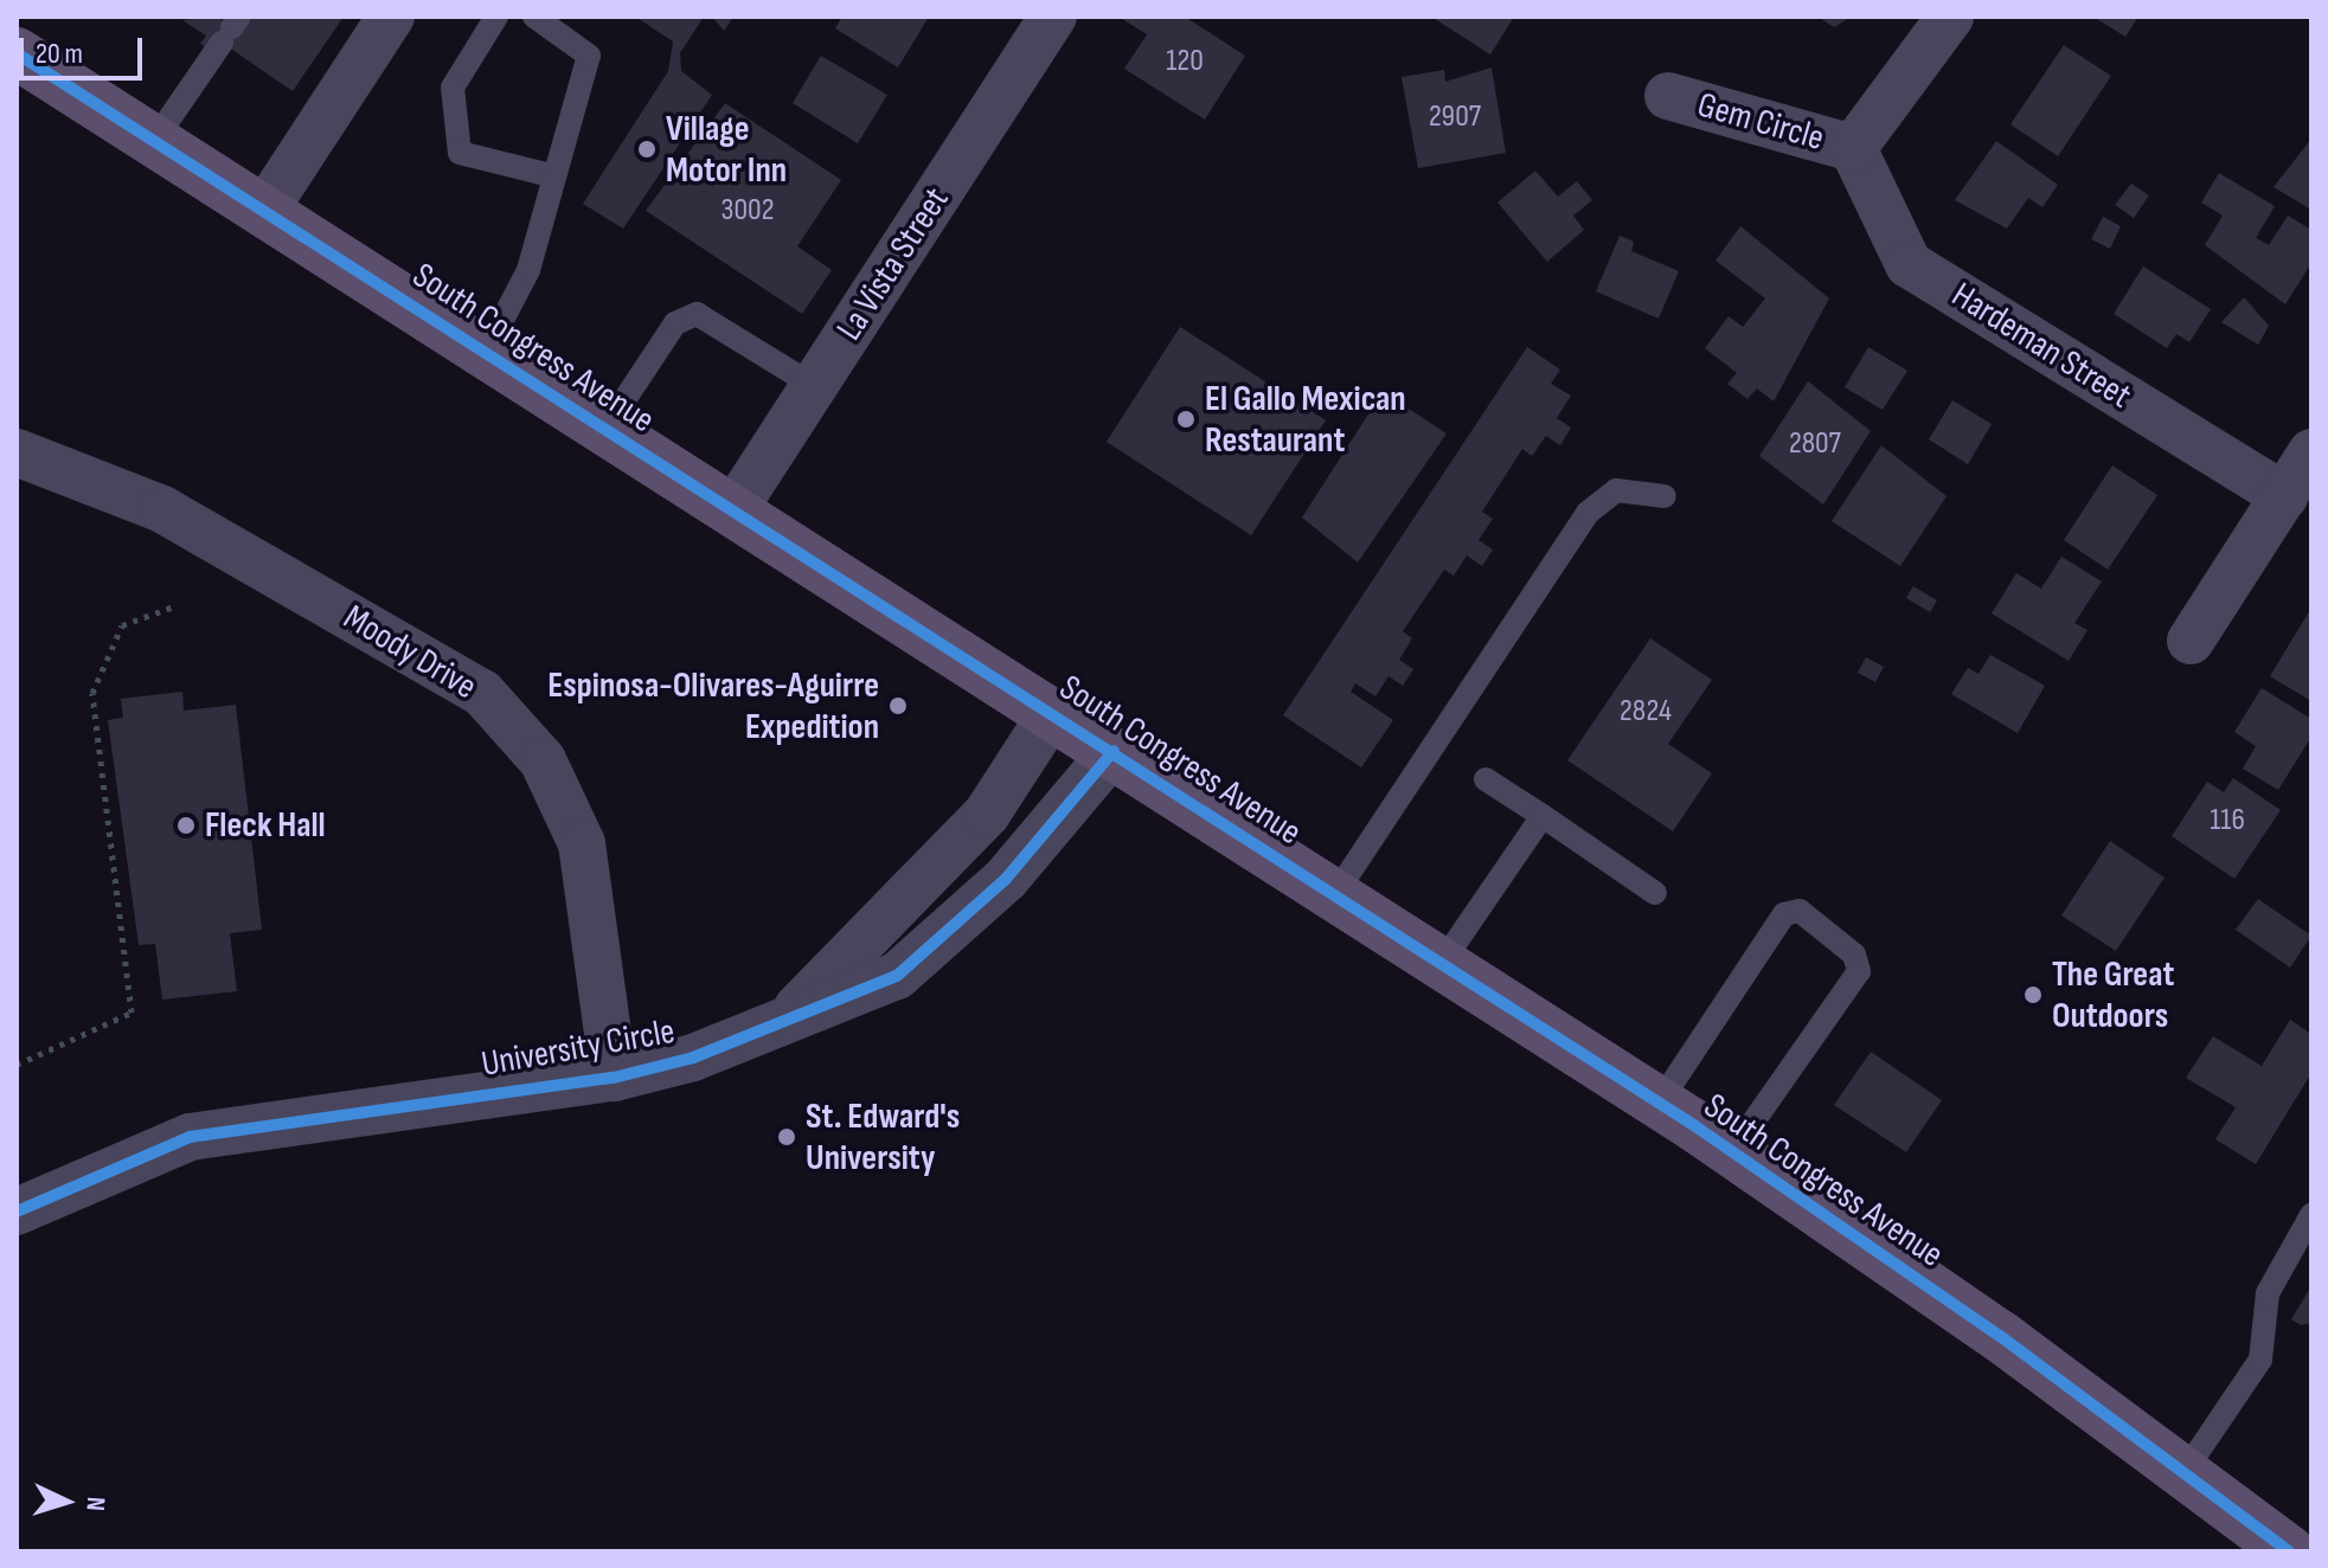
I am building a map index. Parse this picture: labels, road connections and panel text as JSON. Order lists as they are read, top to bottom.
{
  "streets": {
    "main road": ["South Congress Avenue"],
    "street": [
      "Gem Circle",
      "La Vista Street",
      "Hardeman Street",
      "Moody Drive",
      "University Circle"
    ]
  },
  "crossings": [
    ["Gem Circle", "Hardeman Street"],
    ["La Vista Street", "South Congress Avenue"],
    ["South Congress Avenue", "University Circle"],
    ["Moody Drive", "University Circle"]
  ],
  "places": [
    "Village Motor Inn",
    "El Gallo Mexican Restaurant",
    "Espinosa-Olivares-Aguirre Expedition",
    "Fleck Hall",
    "The Great Outdoors",
    "St. Edward's University"
  ],
  "house_numbers": [
    "120",
    "2907",
    "3002",
    "2807",
    "2824",
    "116"
  ],
  "scale_bar": "20 m",
  "north": "right"
}
